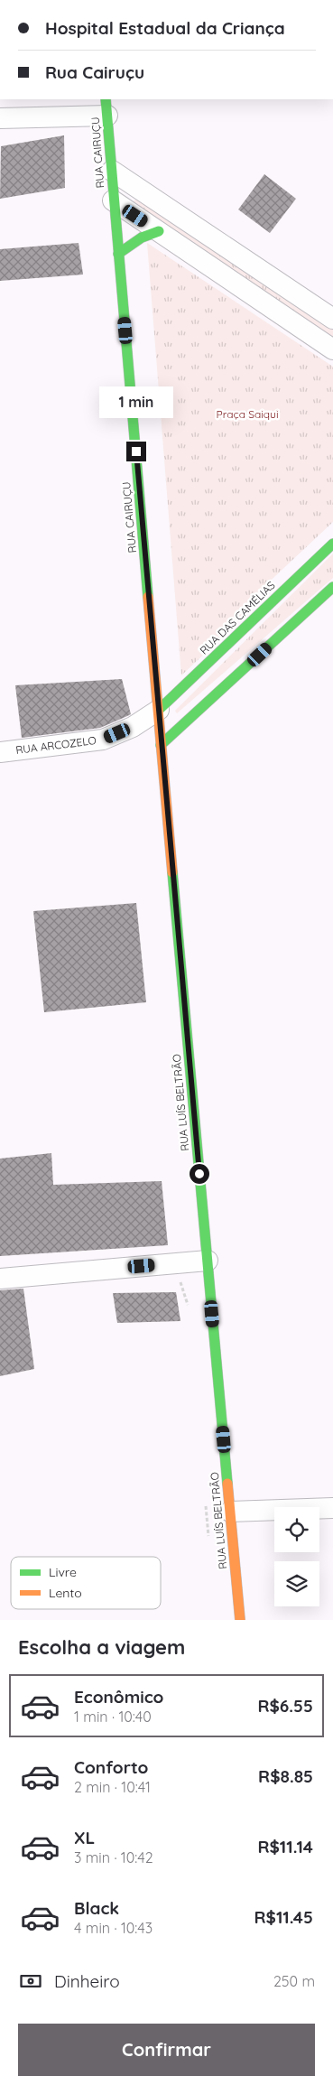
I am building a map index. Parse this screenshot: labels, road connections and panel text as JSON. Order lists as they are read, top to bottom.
{
  "streets": {
    "main road": ["RUA CAIRUÇU", "RUA DAS CAMÉLIAS", "RUA LUÍS BELTRÃO"],
    "street": ["RUA ARCOZELO"]
  },
  "crossings": [
    ["RUA CAIRUÇU", "RUA DAS CAMÉLIAS"],
    ["RUA CAIRUÇU", "RUA ARCOZELO"],
    ["RUA CAIRUÇU", "RUA LUÍS BELTRÃO"],
    ["RUA DAS CAMÉLIAS", "RUA ARCOZELO"]
  ],
  "parks": ["Praça Saiqui"],
  "legend": ["Livre", "Lento"],
  "page": {
    "banner": ["Hospital Estadual da Criança", "Rua Cairuçu"],
    "bubble": "1 min",
    "heading": "Escolha a viagem",
    "list": [
      {
        "name": "Econômico",
        "note": "1 min · 10:40",
        "value": "R$6.55"
      },
      {
        "name": "Conforto",
        "note": "2 min · 10:41",
        "value": "R$8.85"
      },
      {
        "name": "XL",
        "note": "3 min · 10:42",
        "value": "R$11.14"
      },
      {
        "name": "Black",
        "note": "4 min · 10:43",
        "value": "R$11.45"
      }
    ],
    "pay": ["Dinheiro", "250 m"],
    "buttons": "Confirmar"
  }
}
